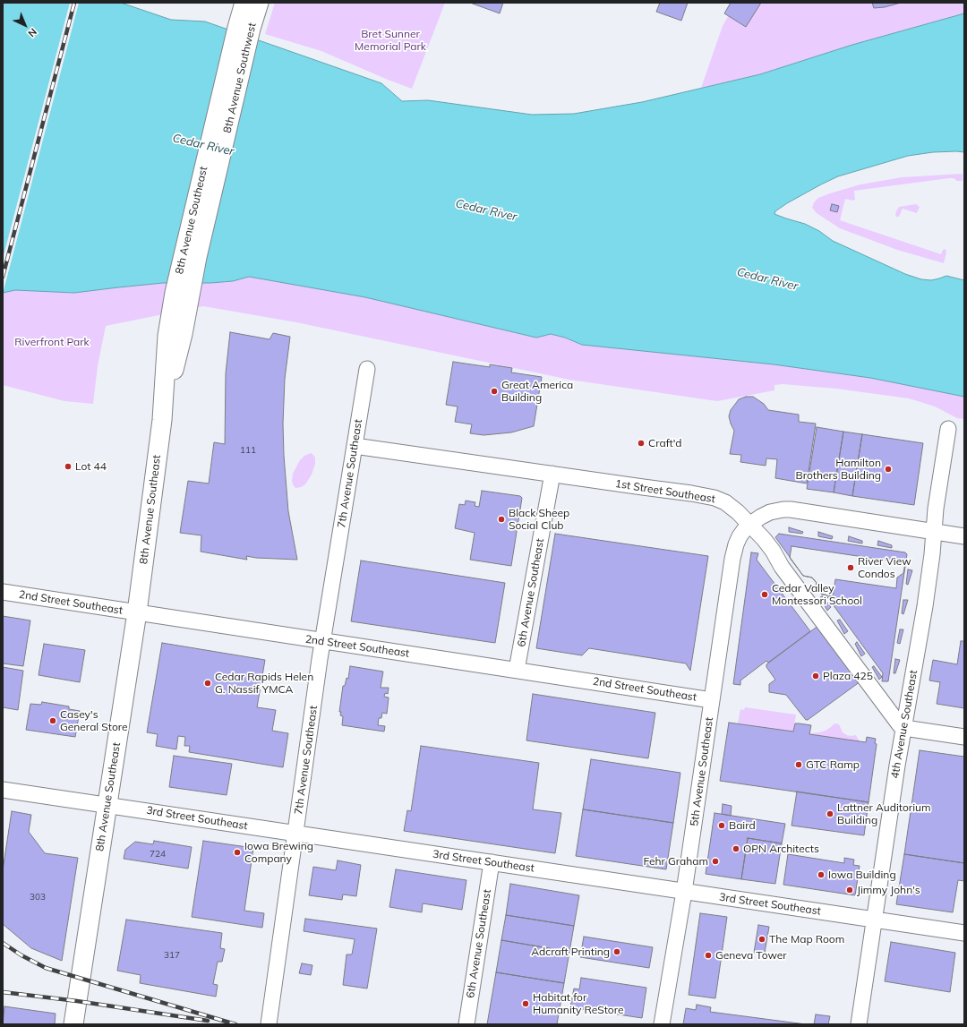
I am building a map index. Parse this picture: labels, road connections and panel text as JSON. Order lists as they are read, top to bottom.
{
  "streets": {
    "main road": ["8th Avenue Southwest", "8th Avenue Southeast"],
    "street": [
      "7th Avenue Southeast",
      "1st Street Southeast",
      "6th Avenue Southeast",
      "2nd Street Southeast",
      "4th Avenue Southeast",
      "5th Avenue Southeast",
      "3rd Street Southeast"
    ]
  },
  "crossings": [
    ["8th Avenue Southwest", "8th Avenue Southeast"],
    ["8th Avenue Southeast", "2nd Street Southeast"],
    ["8th Avenue Southeast", "3rd Street Southeast"],
    ["7th Avenue Southeast", "1st Street Southeast"],
    ["7th Avenue Southeast", "2nd Street Southeast"],
    ["7th Avenue Southeast", "3rd Street Southeast"],
    ["1st Street Southeast", "6th Avenue Southeast"],
    ["1st Street Southeast", "4th Avenue Southeast"],
    ["1st Street Southeast", "5th Avenue Southeast"],
    ["6th Avenue Southeast", "2nd Street Southeast"],
    ["6th Avenue Southeast", "3rd Street Southeast"],
    ["2nd Street Southeast", "5th Avenue Southeast"],
    ["4th Avenue Southeast", "3rd Street Southeast"],
    ["5th Avenue Southeast", "3rd Street Southeast"]
  ],
  "water": ["Cedar River"],
  "parks": ["Bret Sunner Memorial Park", "Riverfront Park"],
  "places": [
    "Great America Building",
    "Craft'd",
    "Lot 44",
    "Hamilton Brothers Building",
    "Black Sheep Social Club",
    "River View Condos",
    "Cedar Valley Montessori School",
    "Plaza 425",
    "Cedar Rapids Helen G. Nassif YMCA",
    "Casey's General Store",
    "GTC Ramp",
    "Lattner Auditorium Building",
    "Baird",
    "OPN Architects",
    "Iowa Brewing Company",
    "Fehr Graham",
    "Iowa Building",
    "Jimmy John's",
    "The Map Room",
    "Adcraft Printing",
    "Geneva Tower",
    "Habitat for Humanity ReStore"
  ],
  "house_numbers": [
    "111",
    "724",
    "303",
    "317"
  ],
  "north": "bottom right"
}
